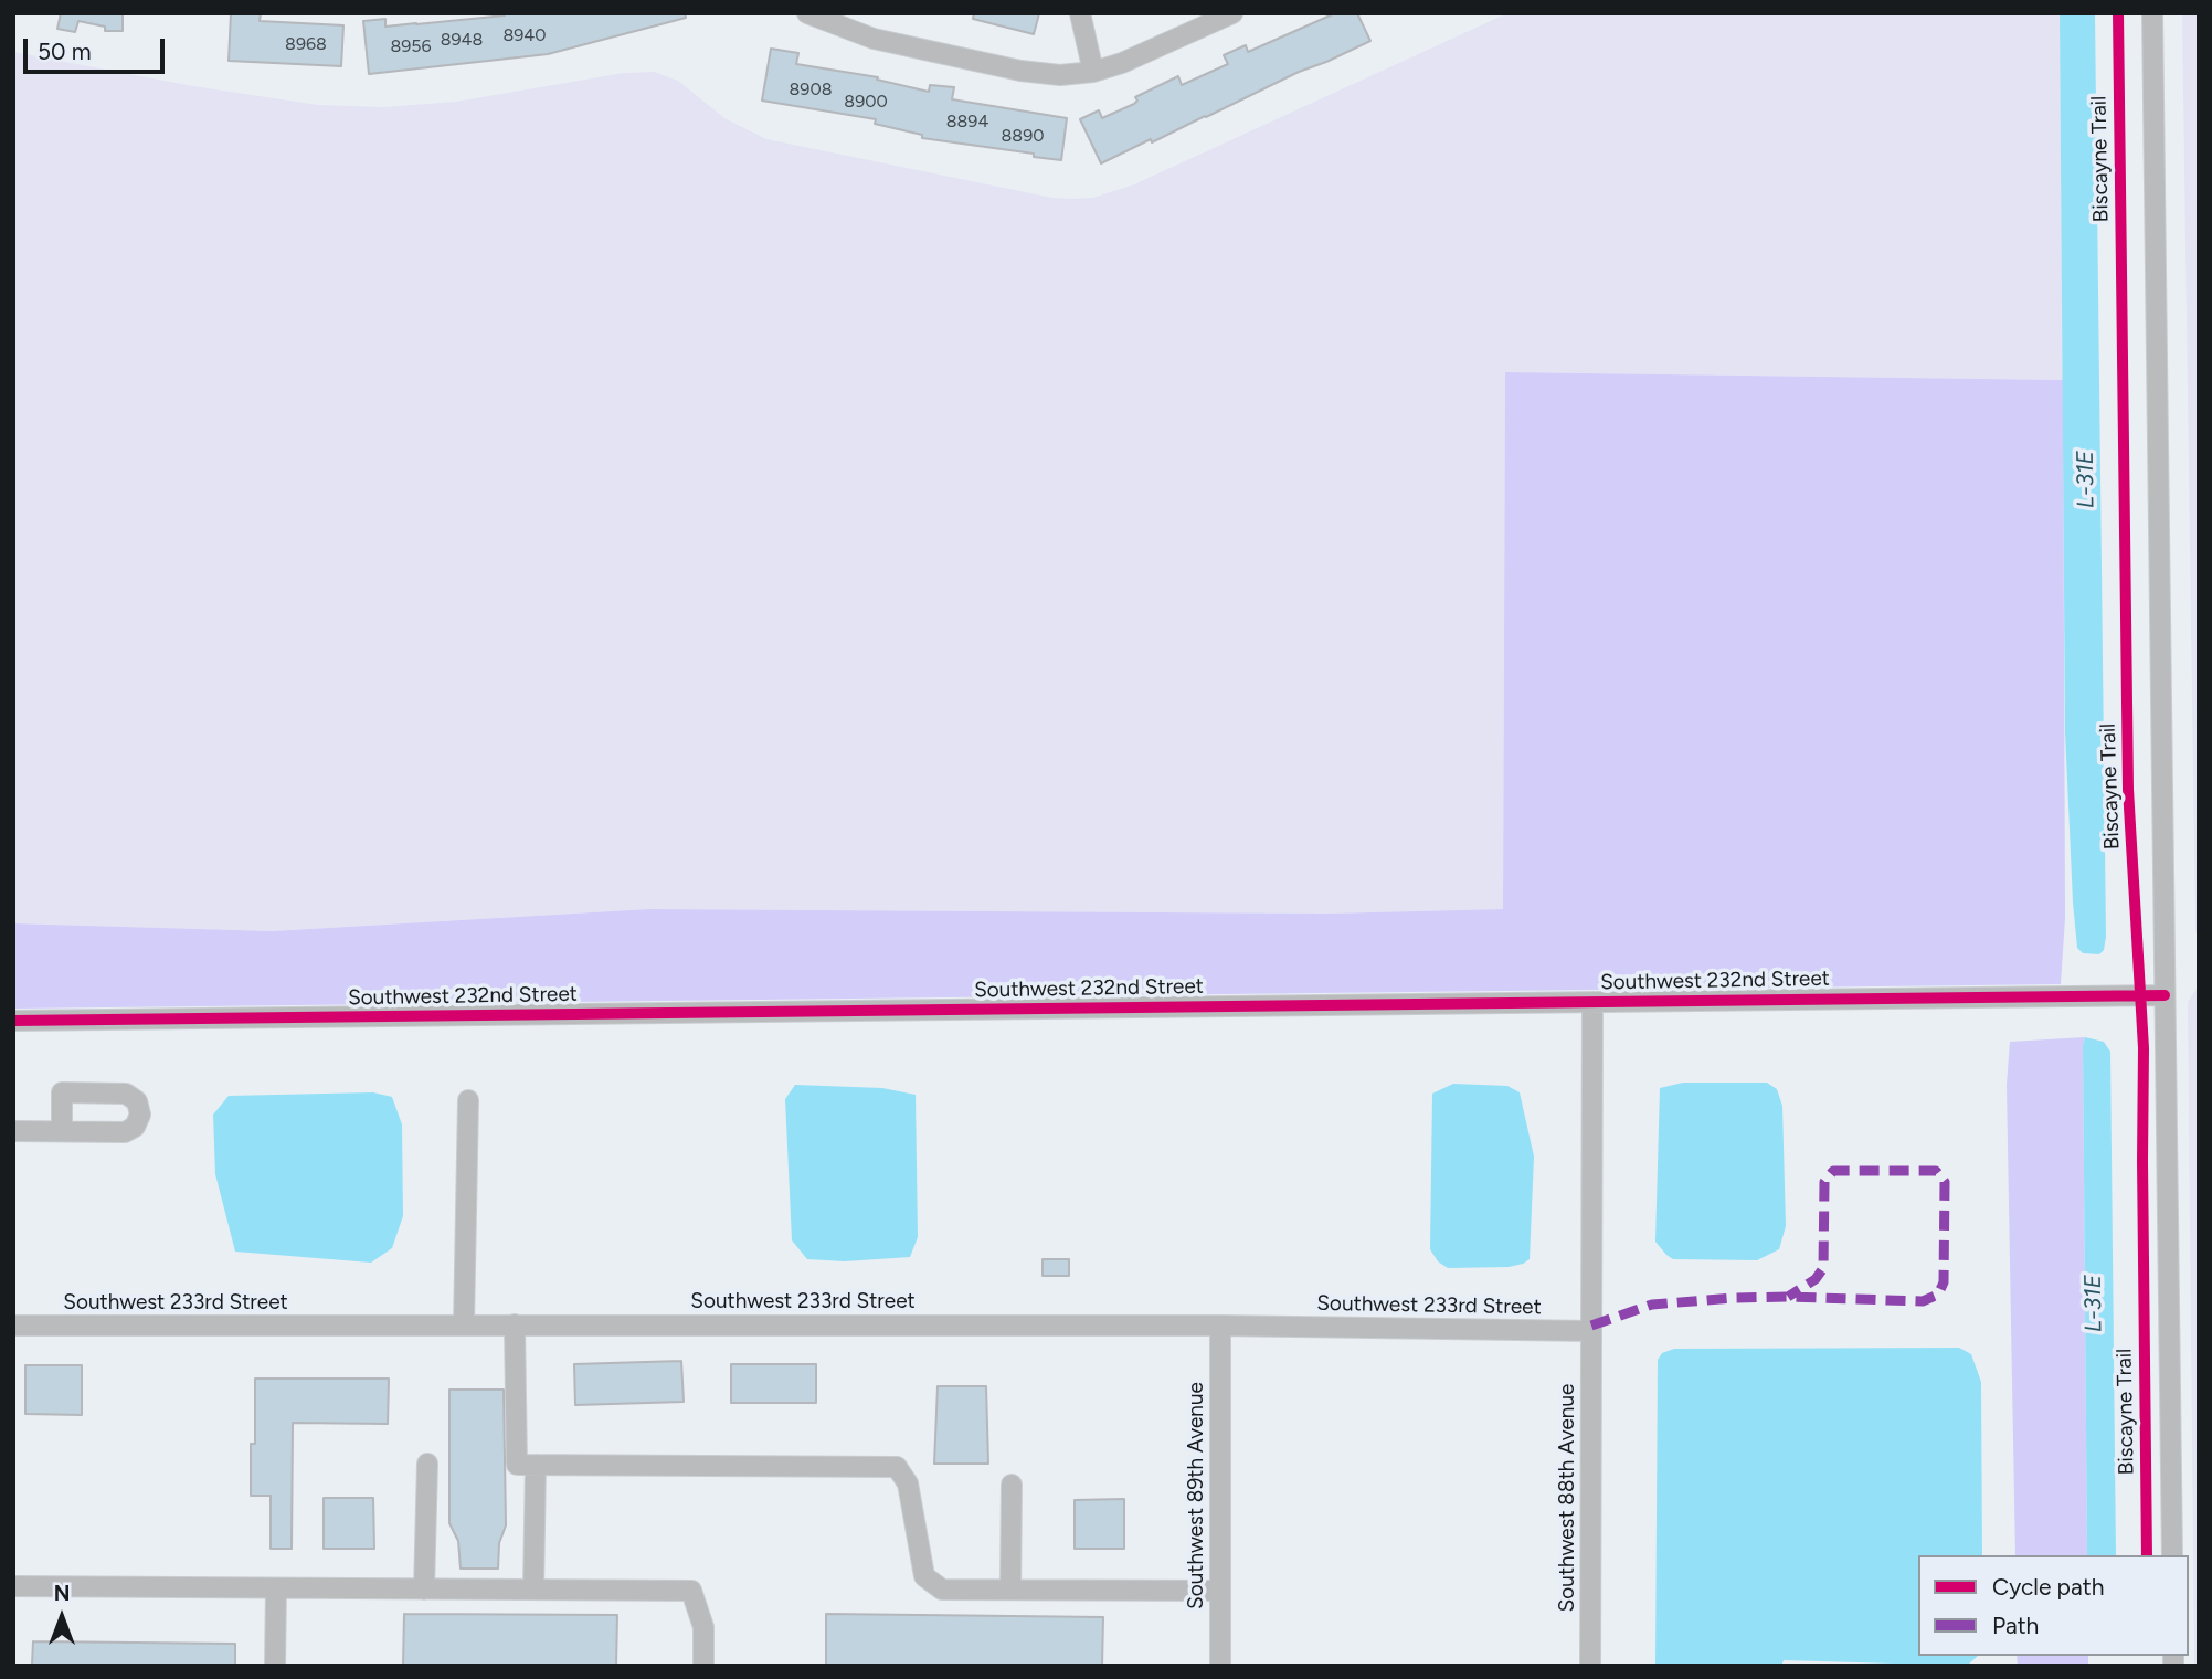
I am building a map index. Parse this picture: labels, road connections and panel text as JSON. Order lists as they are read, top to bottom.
{
  "streets": {
    "street": [
      "Southwest 232nd Street",
      "Southwest 233rd Street",
      "Southwest 89th Avenue",
      "Southwest 88th Avenue"
    ],
    "cycle path": ["Biscayne Trail"]
  },
  "crossings": [
    ["Southwest 232nd Street", "Southwest 88th Avenue"],
    ["Southwest 233rd Street", "Southwest 89th Avenue"],
    ["Southwest 233rd Street", "Southwest 88th Avenue"]
  ],
  "water": ["L-31E"],
  "house_numbers": [
    "8940",
    "8948",
    "8968",
    "8956",
    "8908",
    "8900",
    "8894",
    "8890"
  ],
  "legend": ["Cycle path", "Path"],
  "scale_bar": "50 m",
  "north": "top"
}
